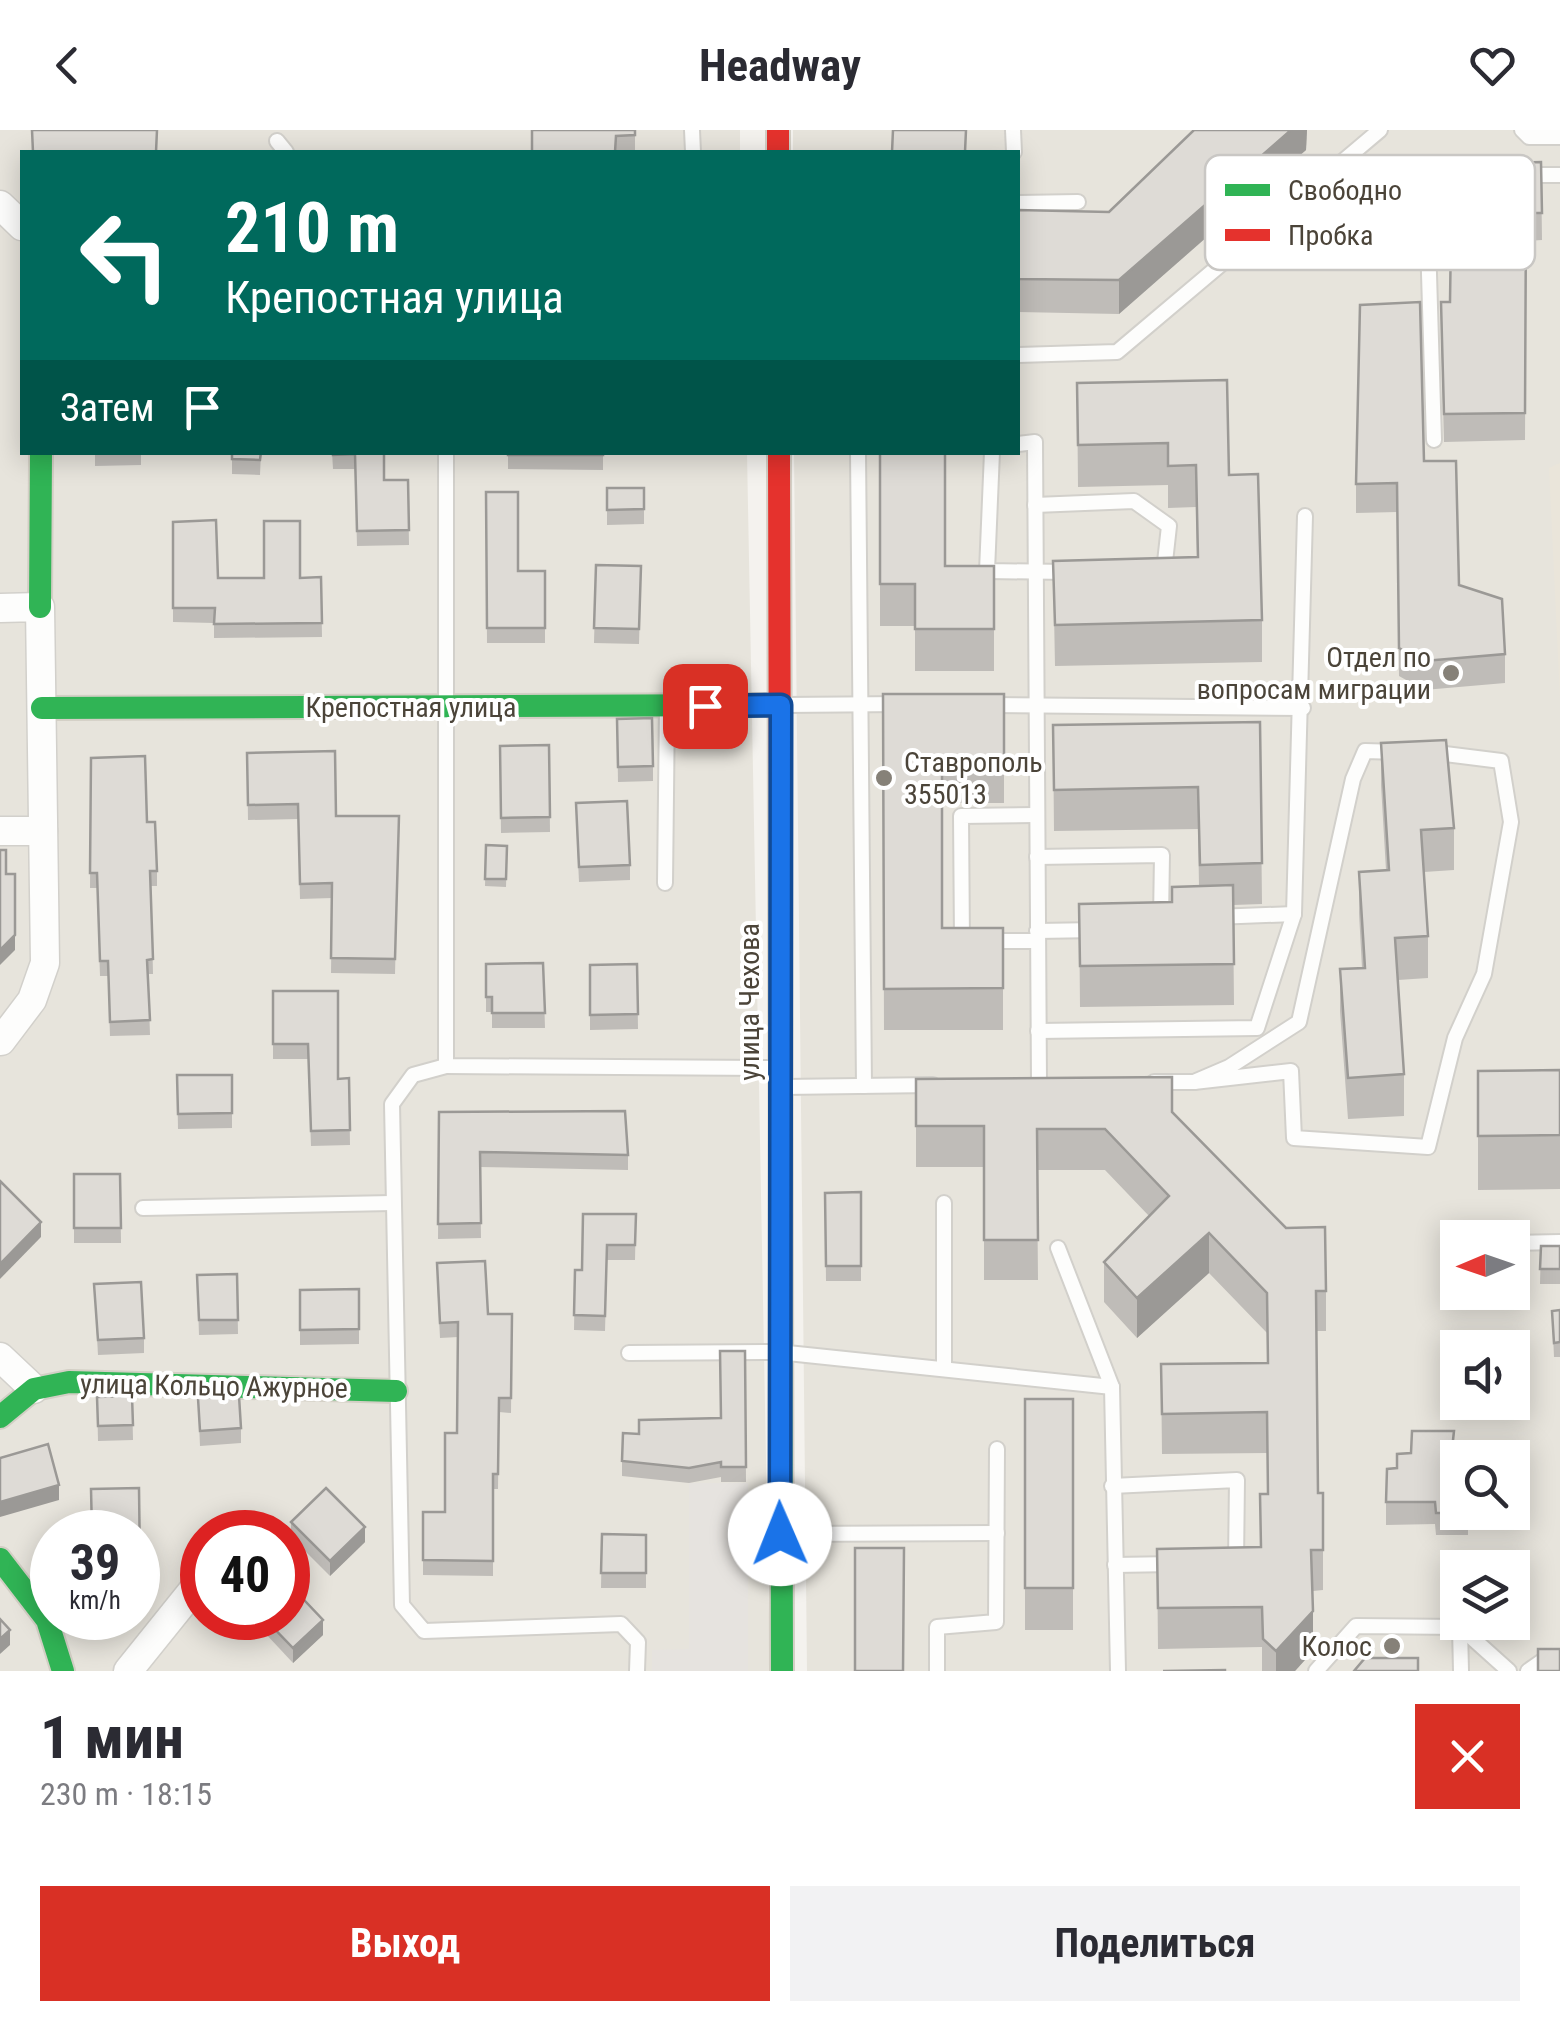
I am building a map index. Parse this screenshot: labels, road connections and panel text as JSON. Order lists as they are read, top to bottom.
{
  "streets": {
    "street": ["Крепостная улица", "улица Чехова", "улица Кольцо Ажурное"]
  },
  "crossings": [
    ["Крепостная улица", "улица Чехова"]
  ],
  "places": ["Отдел по вопросам миграции", "Ставрополь 355013", "Колос"],
  "legend": ["Свободно", "Пробка"],
  "north": "left",
  "page": {
    "header": "Headway",
    "turn": ["210 m", "Крепостная улица"],
    "then": "Затем",
    "speed": "39 km/h",
    "limit": "40",
    "heading": ["1 мин", "230 m · 18:15"],
    "buttons": ["Выход", "Поделиться"]
  }
}
